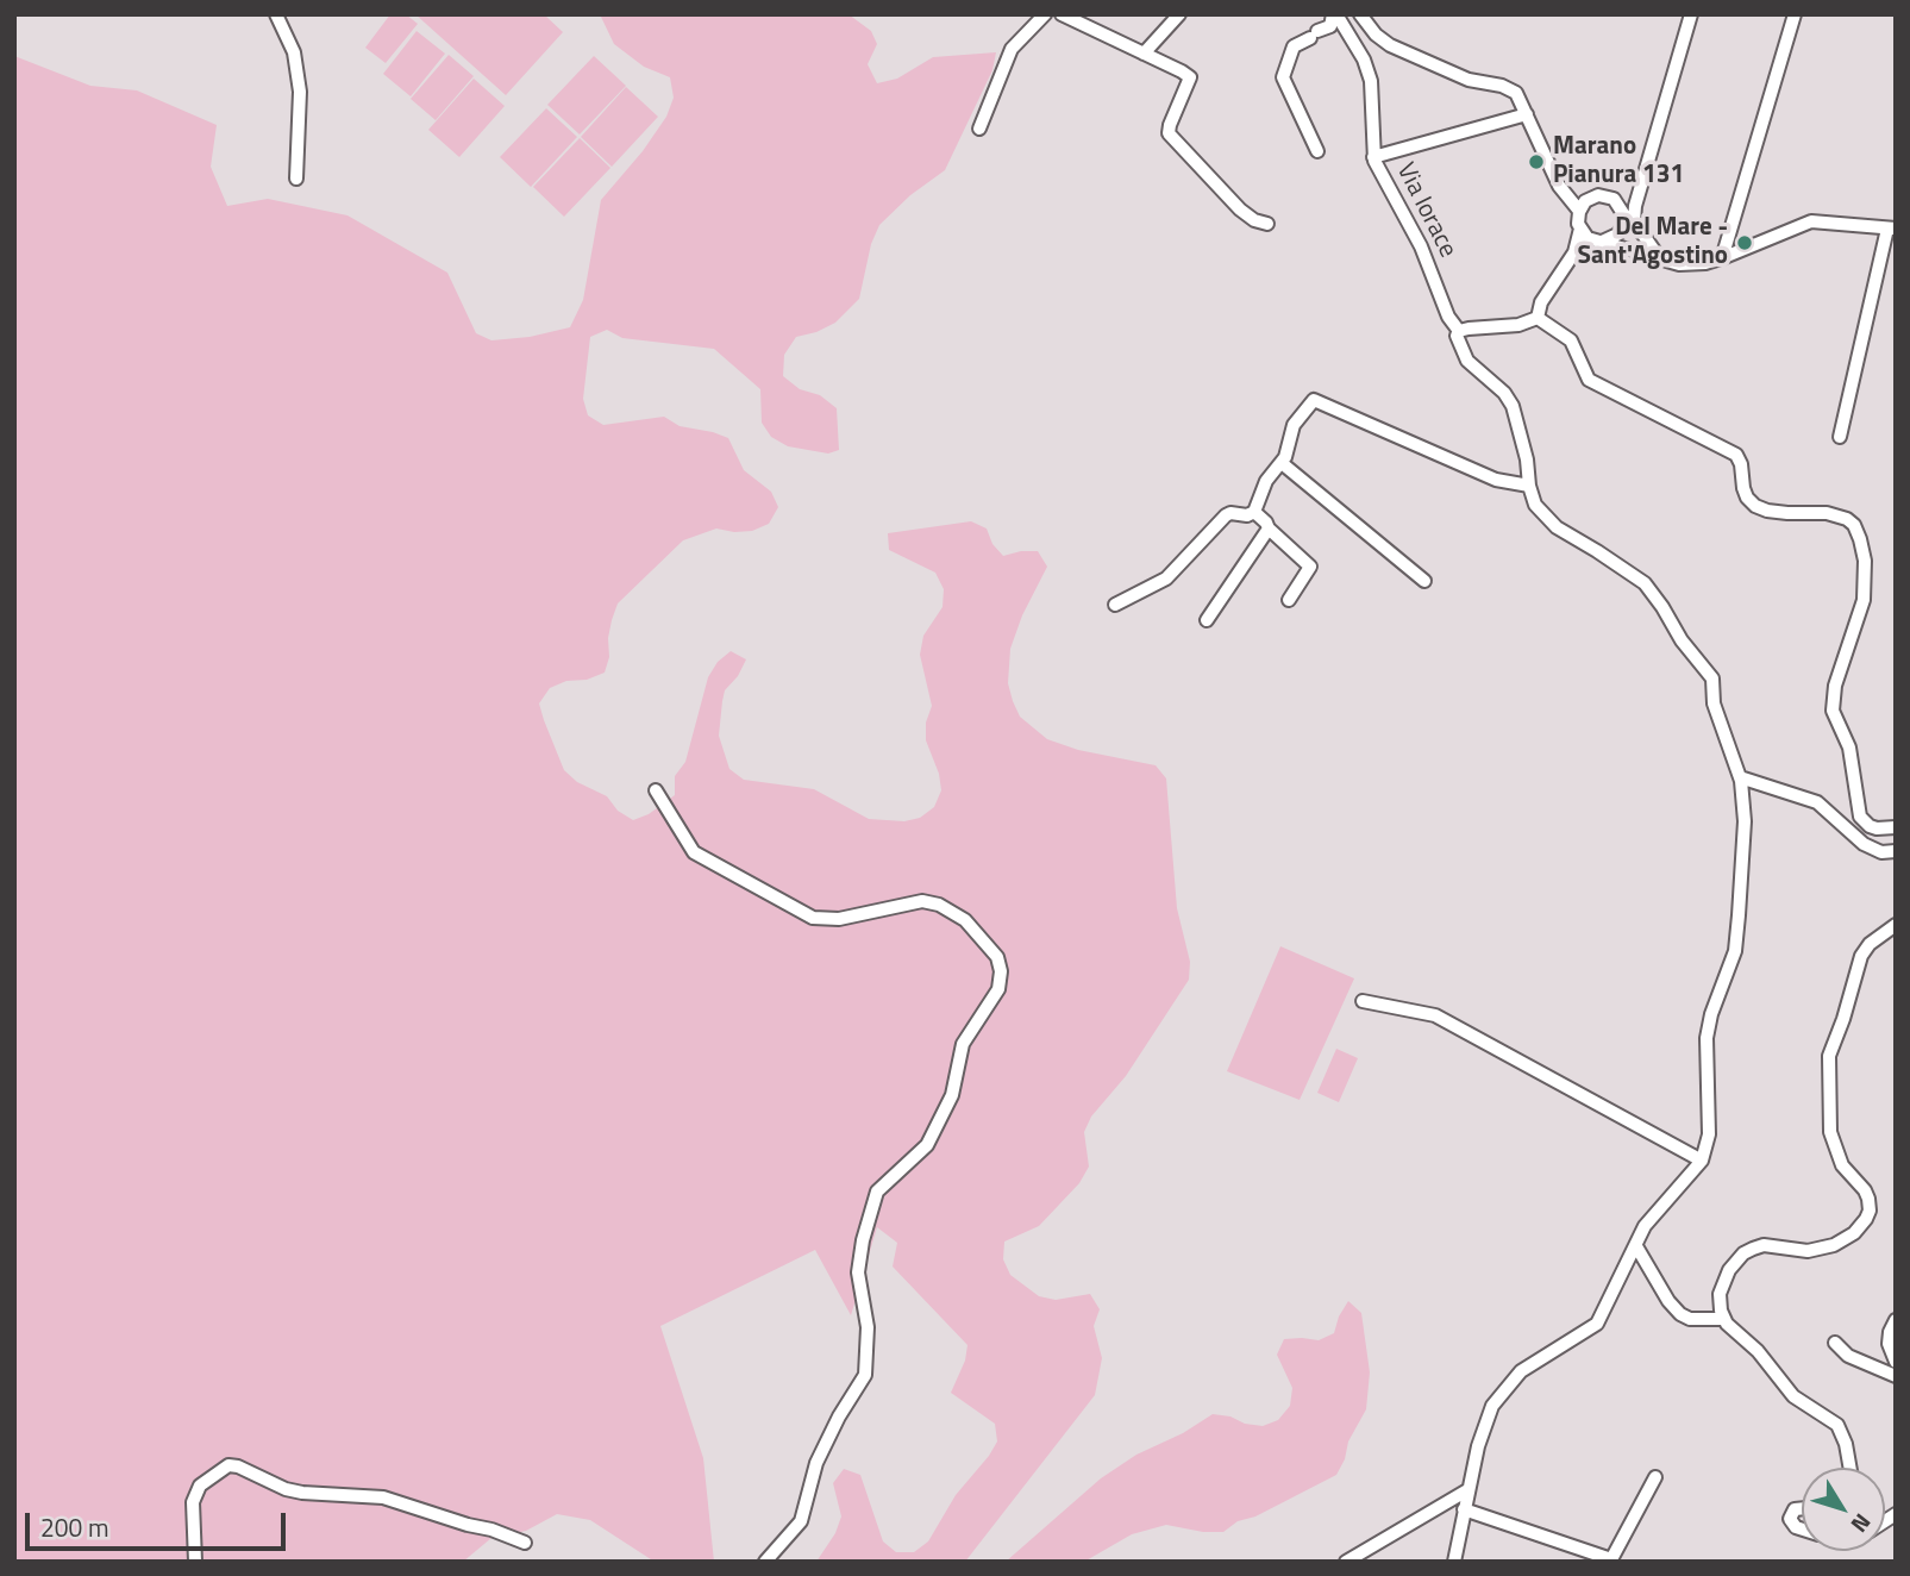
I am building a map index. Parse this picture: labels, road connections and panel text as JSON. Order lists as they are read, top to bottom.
{
  "streets": {
    "street": ["Via Iorace"]
  },
  "places": ["Marano Pianura 131", "Del Mare - Sant'Agostino"],
  "scale_bar": "200 m",
  "north": "bottom right"
}
